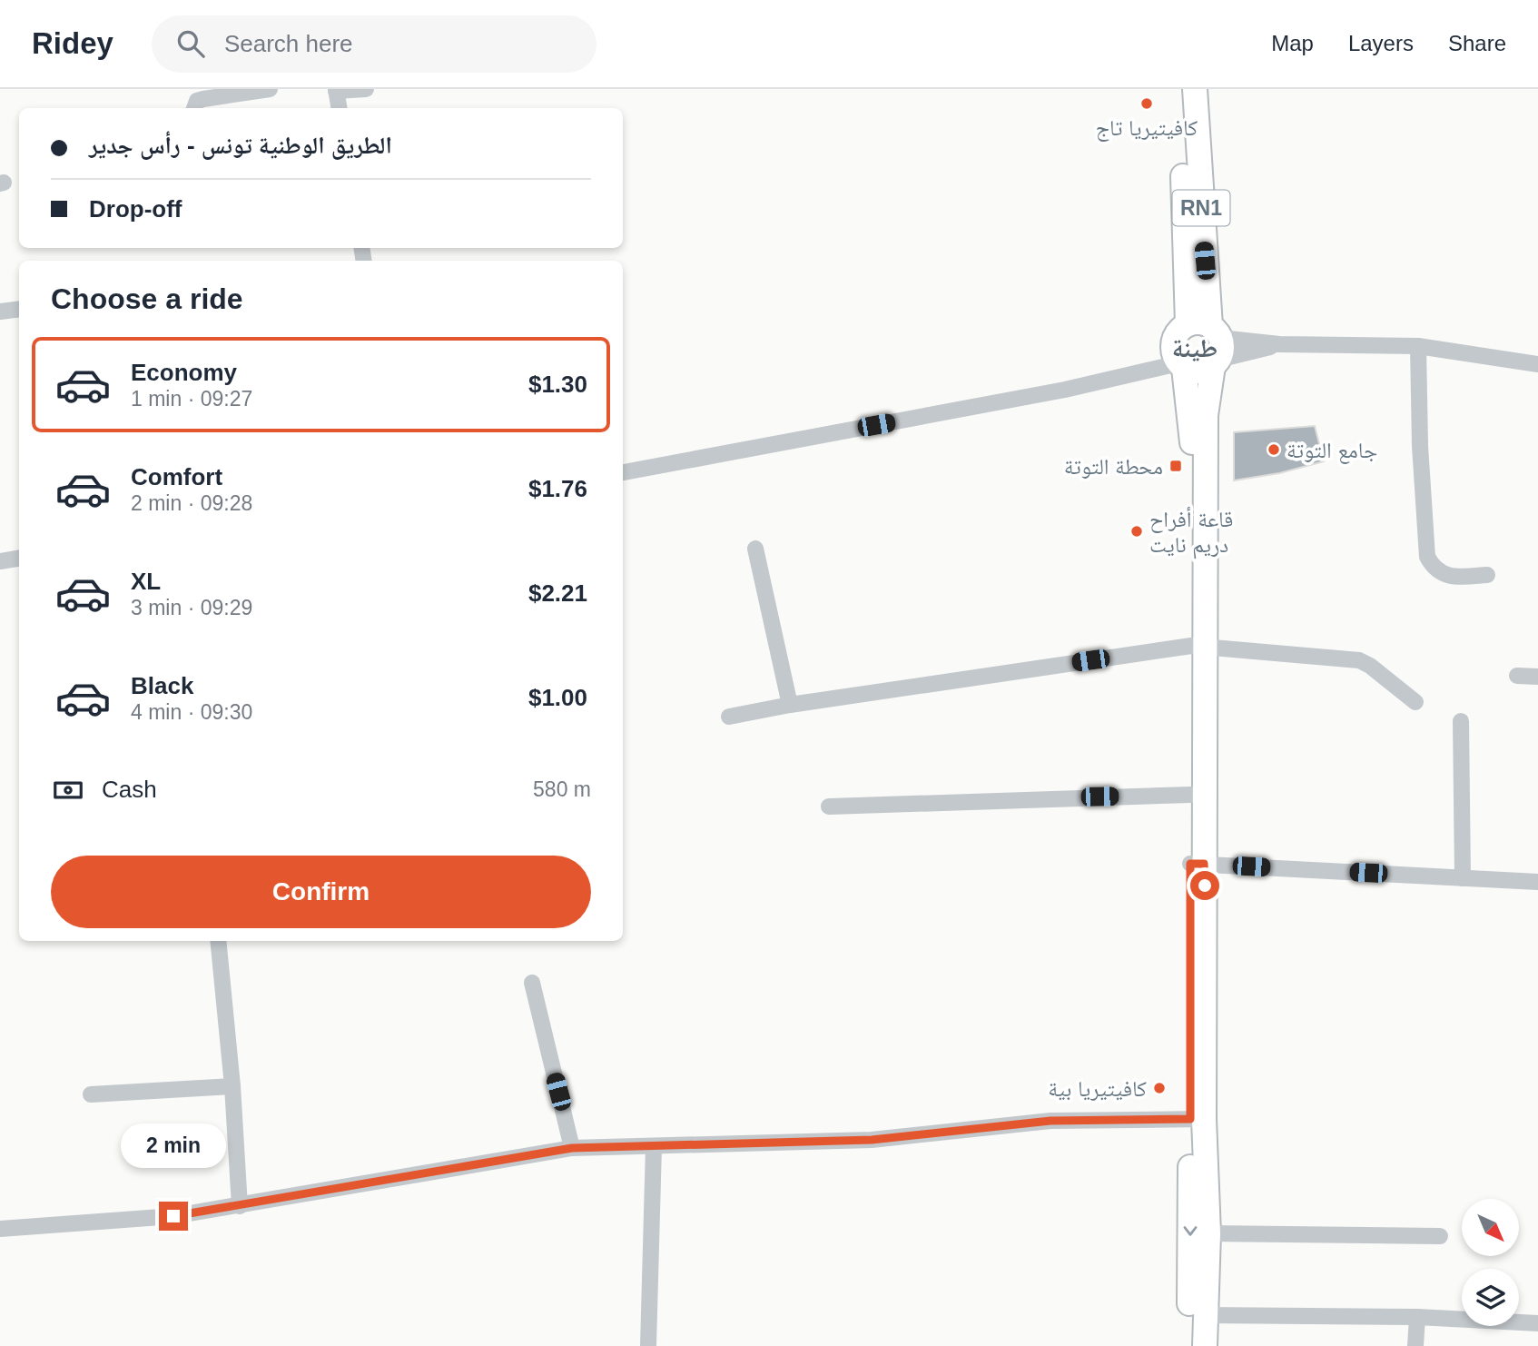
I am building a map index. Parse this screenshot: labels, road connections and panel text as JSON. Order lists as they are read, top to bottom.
{
  "streets": {
    "highway": ["RN1"]
  },
  "districts": ["طينة"],
  "places": {
    "other": [
      "كافيتيريا تاج",
      "جامع التوتة",
      "قاعة أفراح دريم نايت",
      "كافيتيريا بية"
    ],
    "transit": ["محطة التوتة"]
  },
  "north": "bottom right",
  "page": {
    "header": "Ridey",
    "search": "Search here",
    "nav": ["Map", "Layers", "Share"],
    "banner": ["الطريق الوطنية تونس - رأس جدير", "Drop-off"],
    "heading": "Choose a ride",
    "list": [
      {
        "name": "Economy",
        "note": "1 min · 09:27",
        "value": "$1.30"
      },
      {
        "name": "Comfort",
        "note": "2 min · 09:28",
        "value": "$1.76"
      },
      {
        "name": "XL",
        "note": "3 min · 09:29",
        "value": "$2.21"
      },
      {
        "name": "Black",
        "note": "4 min · 09:30",
        "value": "$1.00"
      }
    ],
    "pay": ["Cash", "580 m"],
    "buttons": "Confirm",
    "bubble": "2 min"
  }
}
